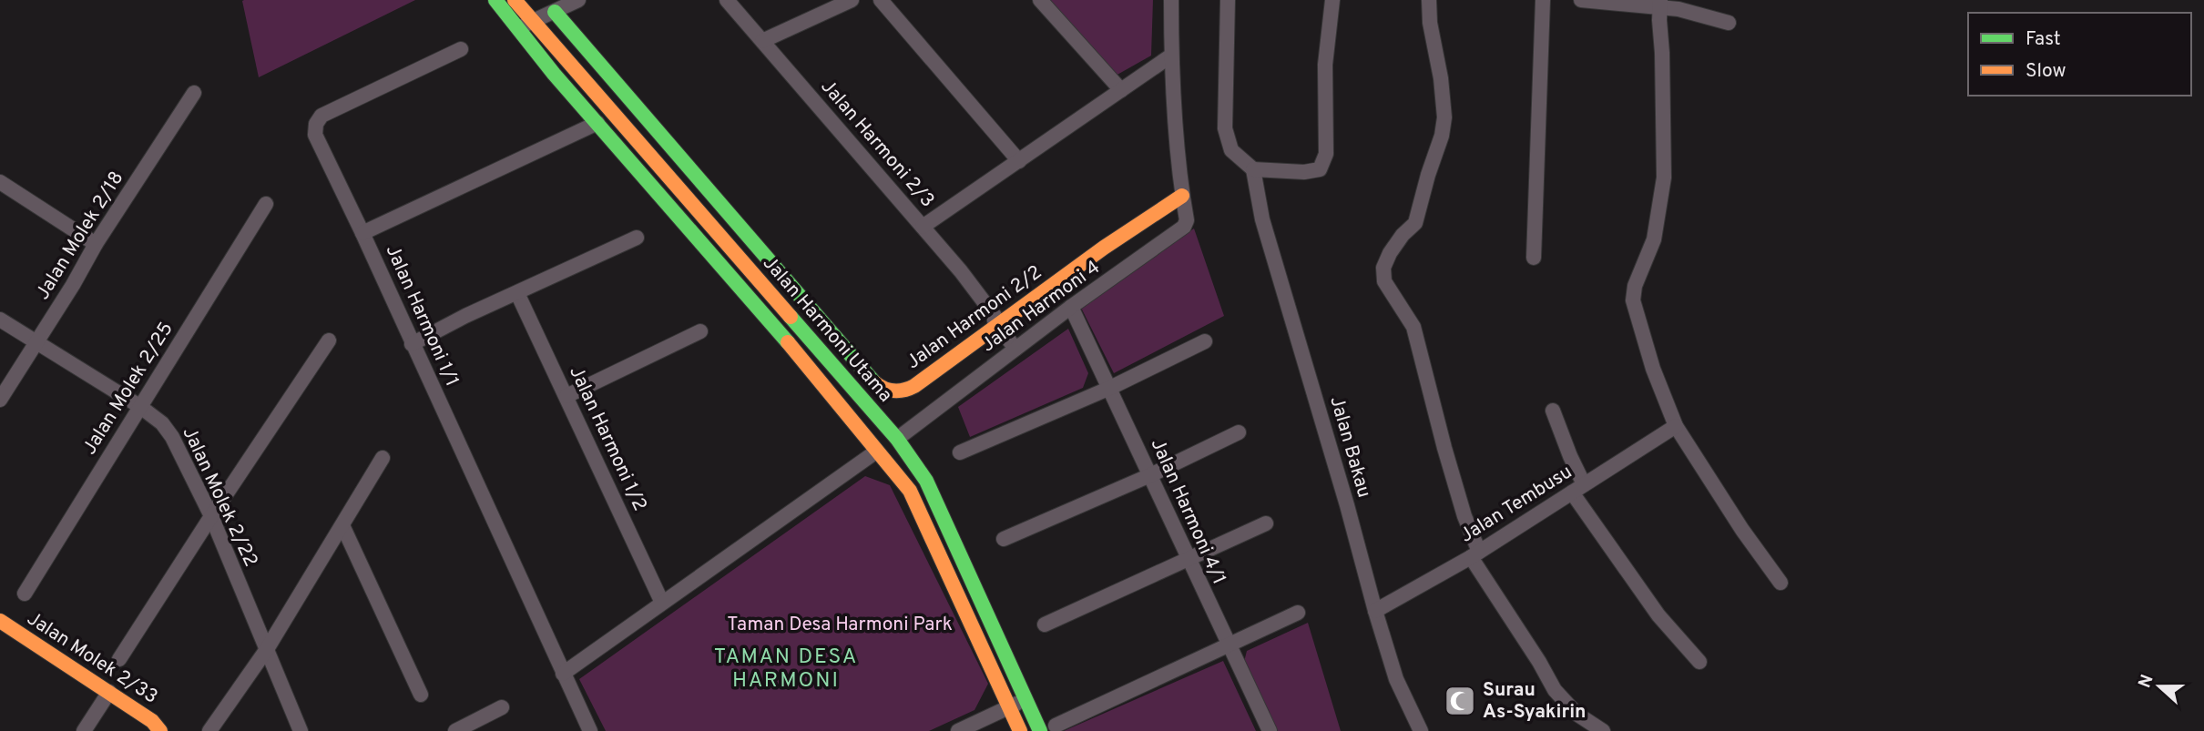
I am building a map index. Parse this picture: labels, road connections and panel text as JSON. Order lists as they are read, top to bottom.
{
  "streets": {
    "main road": ["Jalan Harmoni 2/2", "Jalan Harmoni Utama", "Jalan Molek 2/33"],
    "street": [
      "Jalan Harmoni 2/3",
      "Jalan Molek 2/18",
      "Jalan Harmoni 4",
      "Jalan Harmoni 1/1",
      "Jalan Molek 2/25",
      "Jalan Harmoni 1/2",
      "Jalan Bakau",
      "Jalan Molek 2/22",
      "Jalan Tembusu",
      "Jalan Harmoni 4/1"
    ]
  },
  "crossings": [
    ["Jalan Harmoni 2/3", "Jalan Harmoni 4"],
    ["Jalan Harmoni 2/3", "Jalan Harmoni 2/2"],
    ["Jalan Molek 2/18", "Jalan Molek 2/22"],
    ["Jalan Harmoni 4", "Jalan Harmoni 2/2"],
    ["Jalan Harmoni 4", "Jalan Harmoni Utama"],
    ["Jalan Harmoni 4", "Jalan Harmoni 4/1"],
    ["Jalan Molek 2/25", "Jalan Molek 2/22"],
    ["Jalan Bakau", "Jalan Tembusu"]
  ],
  "districts": ["TAMAN DESA HARMONI"],
  "parks": ["Taman Desa Harmoni Park"],
  "places": {
    "mosque": ["Surau As-Syakirin"]
  },
  "legend": ["Fast", "Slow"],
  "north": "left"
}
